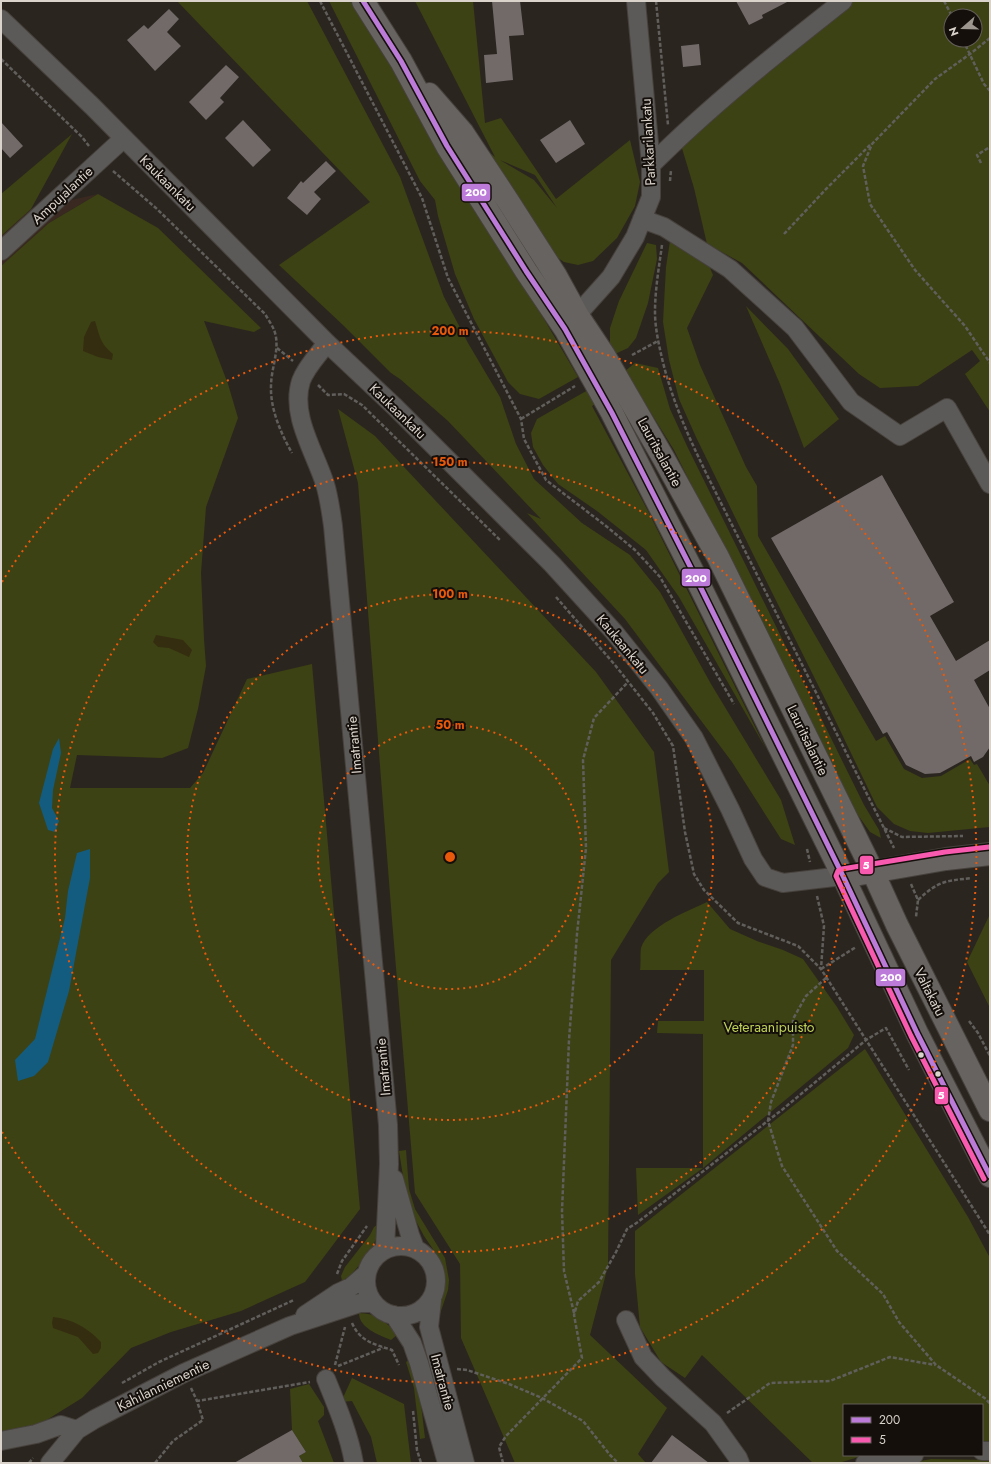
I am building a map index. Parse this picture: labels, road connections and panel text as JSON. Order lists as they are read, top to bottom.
{
  "streets": {
    "main road": ["Lauritsalantie", "Valtakatu"],
    "street": [
      "Parkkarilankatu",
      "Kaukaankatu",
      "Ampujalantie",
      "Imatrantie",
      "Kahilanniementie"
    ]
  },
  "crossings": [
    ["Parkkarilankatu", "Lauritsalantie"],
    ["Kaukaankatu", "Ampujalantie"],
    ["Kaukaankatu", "Lauritsalantie"],
    ["Kaukaankatu", "Imatrantie"],
    ["Kaukaankatu", "Valtakatu"],
    ["Lauritsalantie", "Valtakatu"],
    ["Imatrantie", "Kahilanniementie"]
  ],
  "parks": ["Veteraanipuisto"],
  "lines": ["transit line 200", "transit line 5"],
  "legend": ["200", "5"],
  "north": "left",
  "rings": [
    "200 m",
    "150 m",
    "100 m",
    "50 m"
  ]
}
